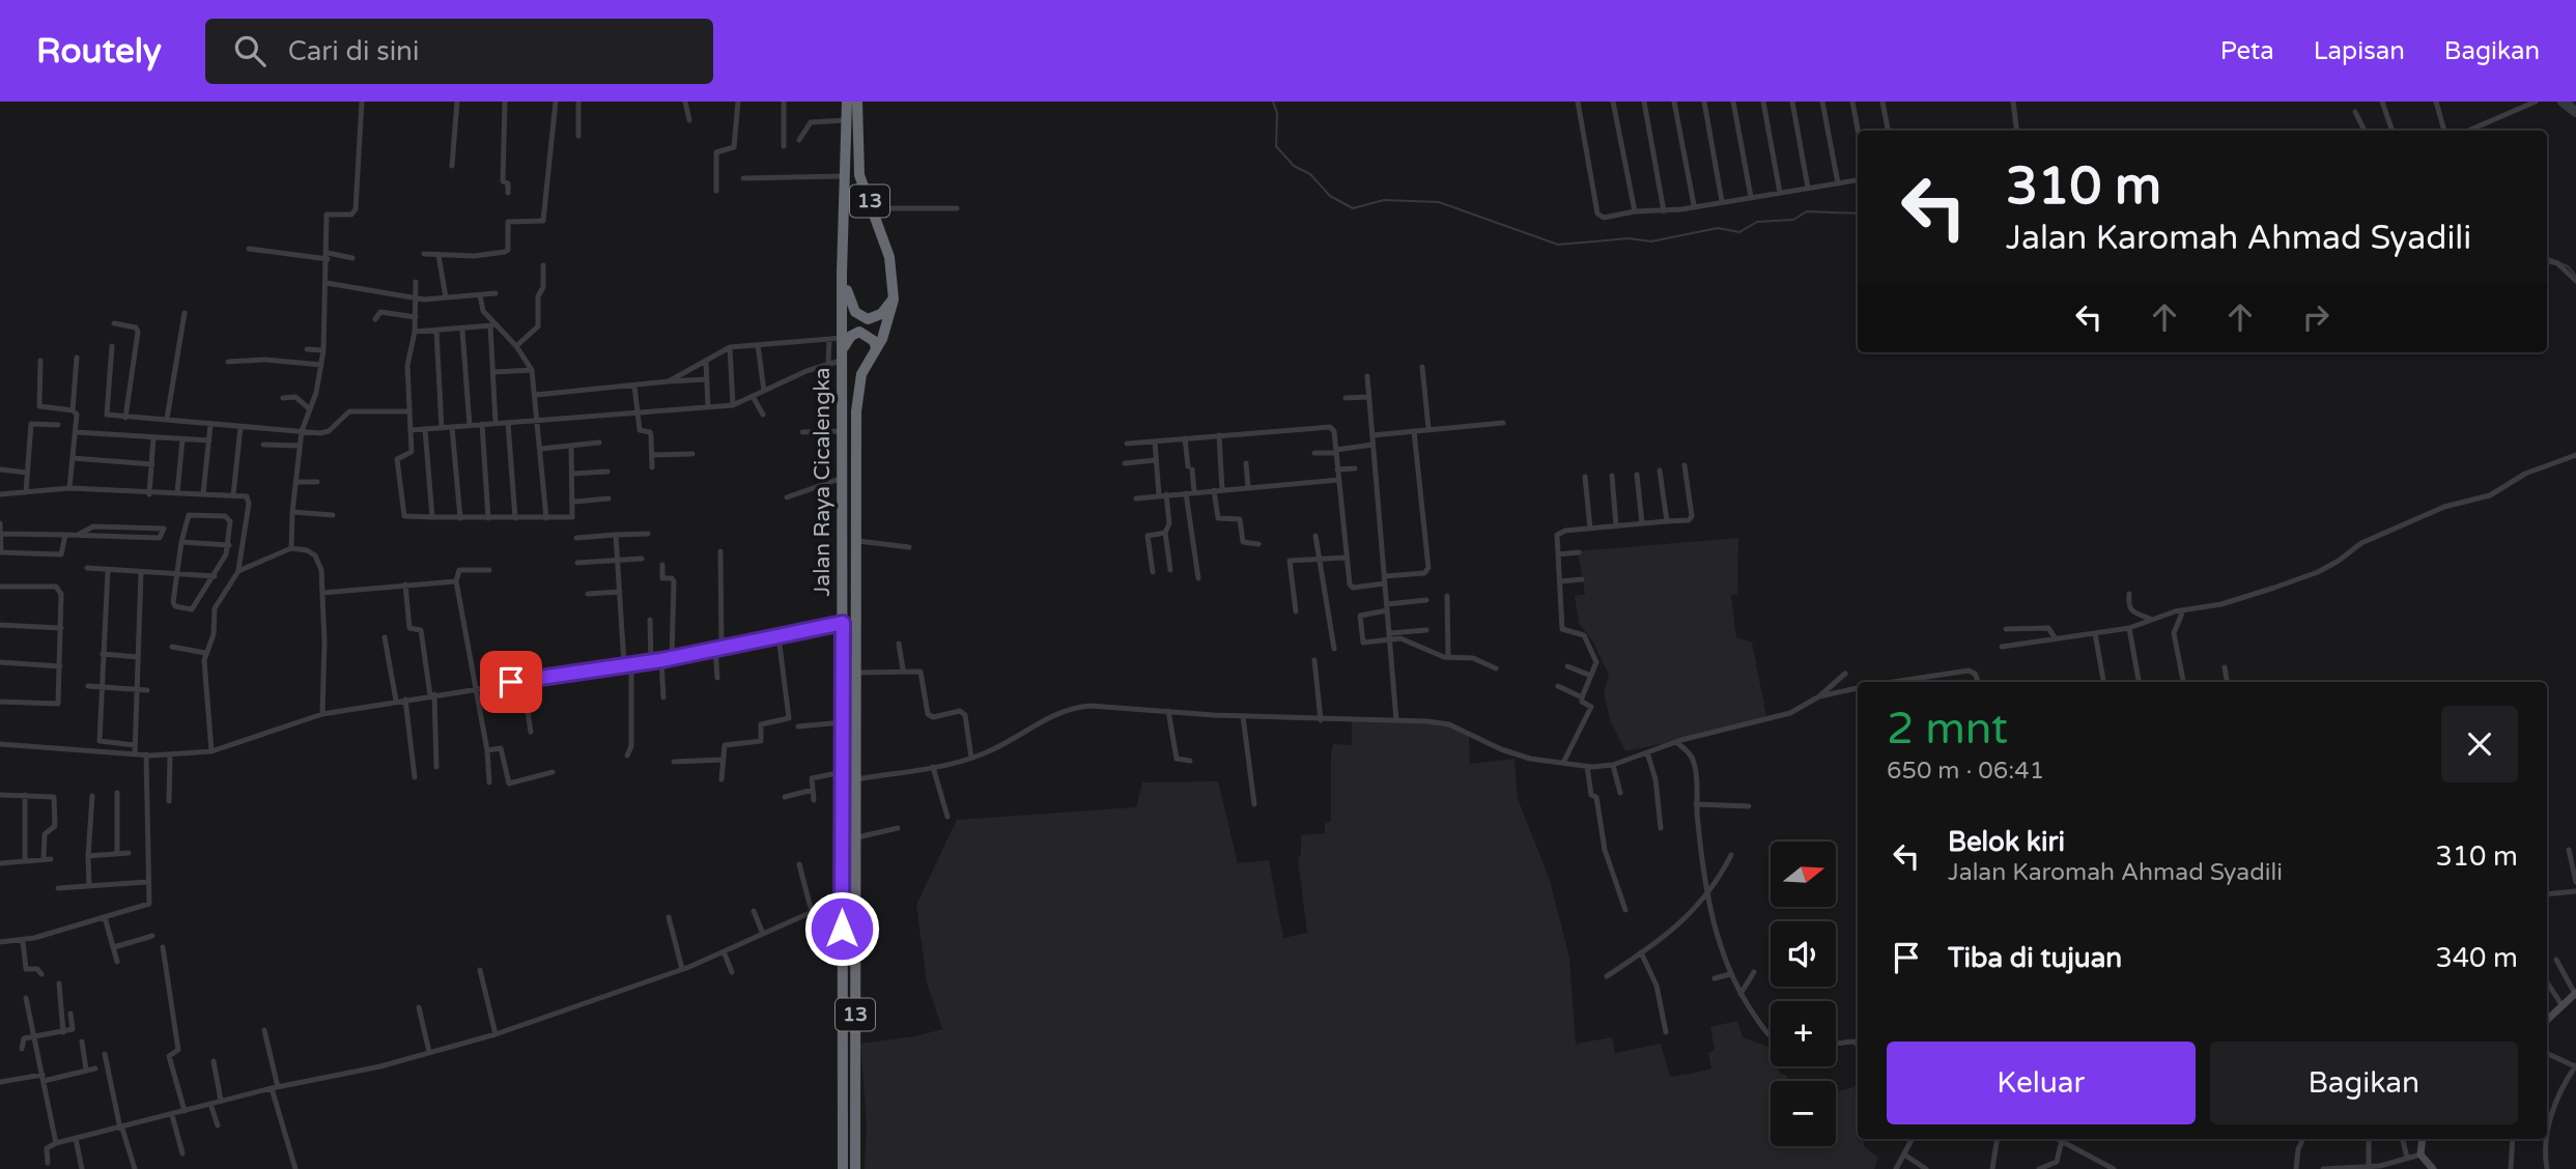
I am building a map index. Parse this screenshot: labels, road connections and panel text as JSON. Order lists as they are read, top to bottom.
{
  "streets": {
    "highway": ["13", "Jalan Raya Cicalengka"]
  },
  "crossings": [
    ["13", "Jalan Raya Cicalengka"]
  ],
  "north": "right",
  "page": {
    "header": "Routely",
    "search": "Cari di sini",
    "nav": ["Peta", "Lapisan", "Bagikan"],
    "turn": ["310 m", "Jalan Karomah Ahmad Syadili"],
    "heading": ["2 mnt", "650 m · 06:41"],
    "list": [
      {
        "name": "Belok kiri",
        "note": "Jalan Karomah Ahmad Syadili",
        "value": "310 m"
      },
      {
        "name": "Tiba di tujuan",
        "value": "340 m"
      }
    ],
    "map_buttons": ["+", "−"],
    "buttons": ["Keluar", "Bagikan"]
  }
}
